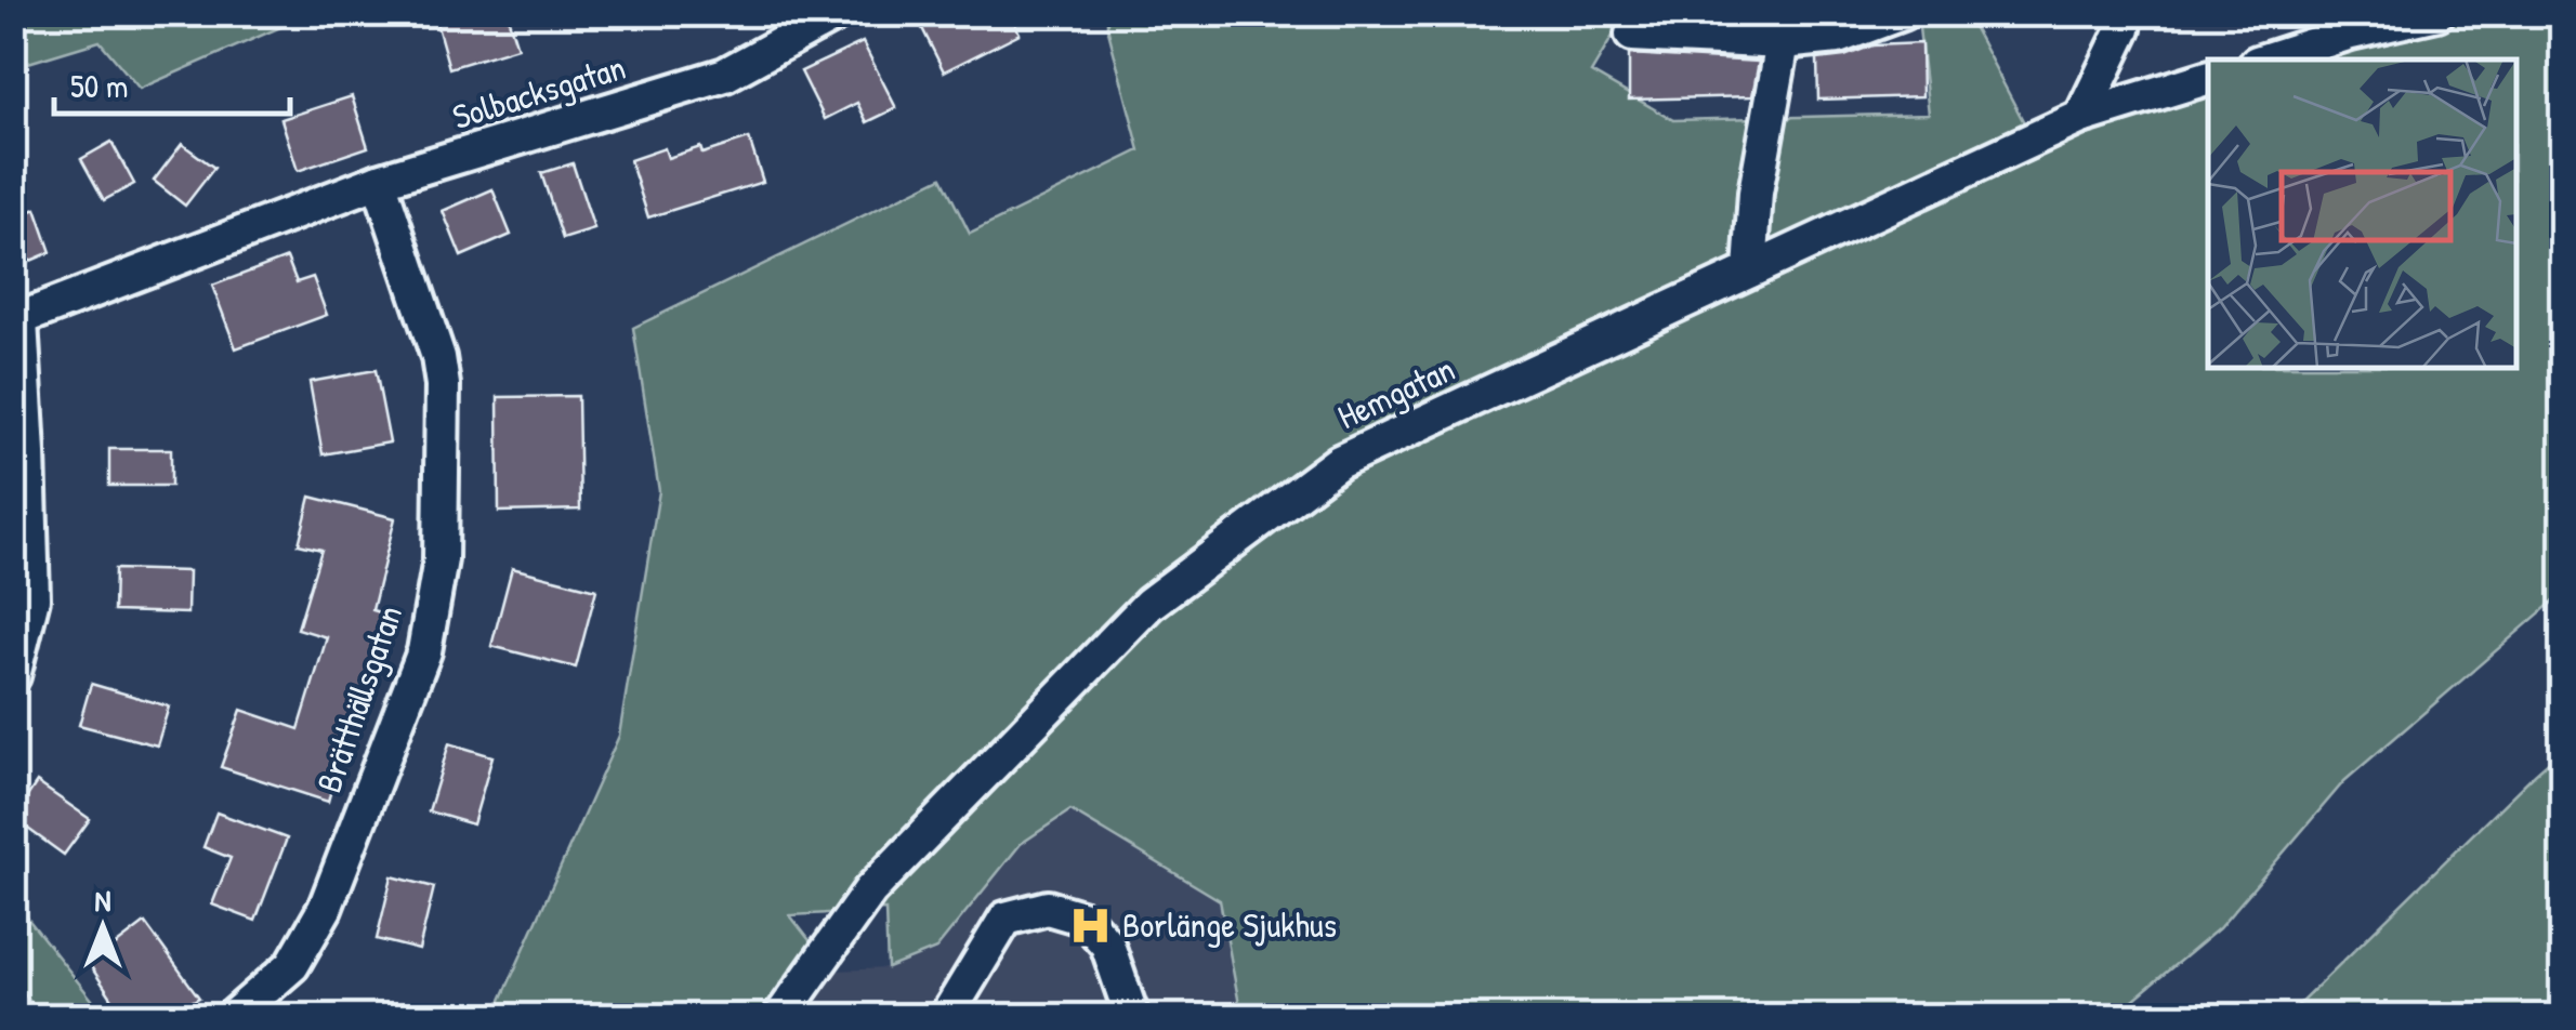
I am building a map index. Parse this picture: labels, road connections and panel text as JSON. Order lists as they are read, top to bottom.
{
  "streets": {
    "street": ["Solbacksgatan", "Hemgatan", "Brätthällsgatan"]
  },
  "crossings": [
    ["Solbacksgatan", "Brätthällsgatan"]
  ],
  "places": {
    "hospital": ["Borlänge Sjukhus"]
  },
  "scale_bar": "50 m",
  "north": "top"
}
